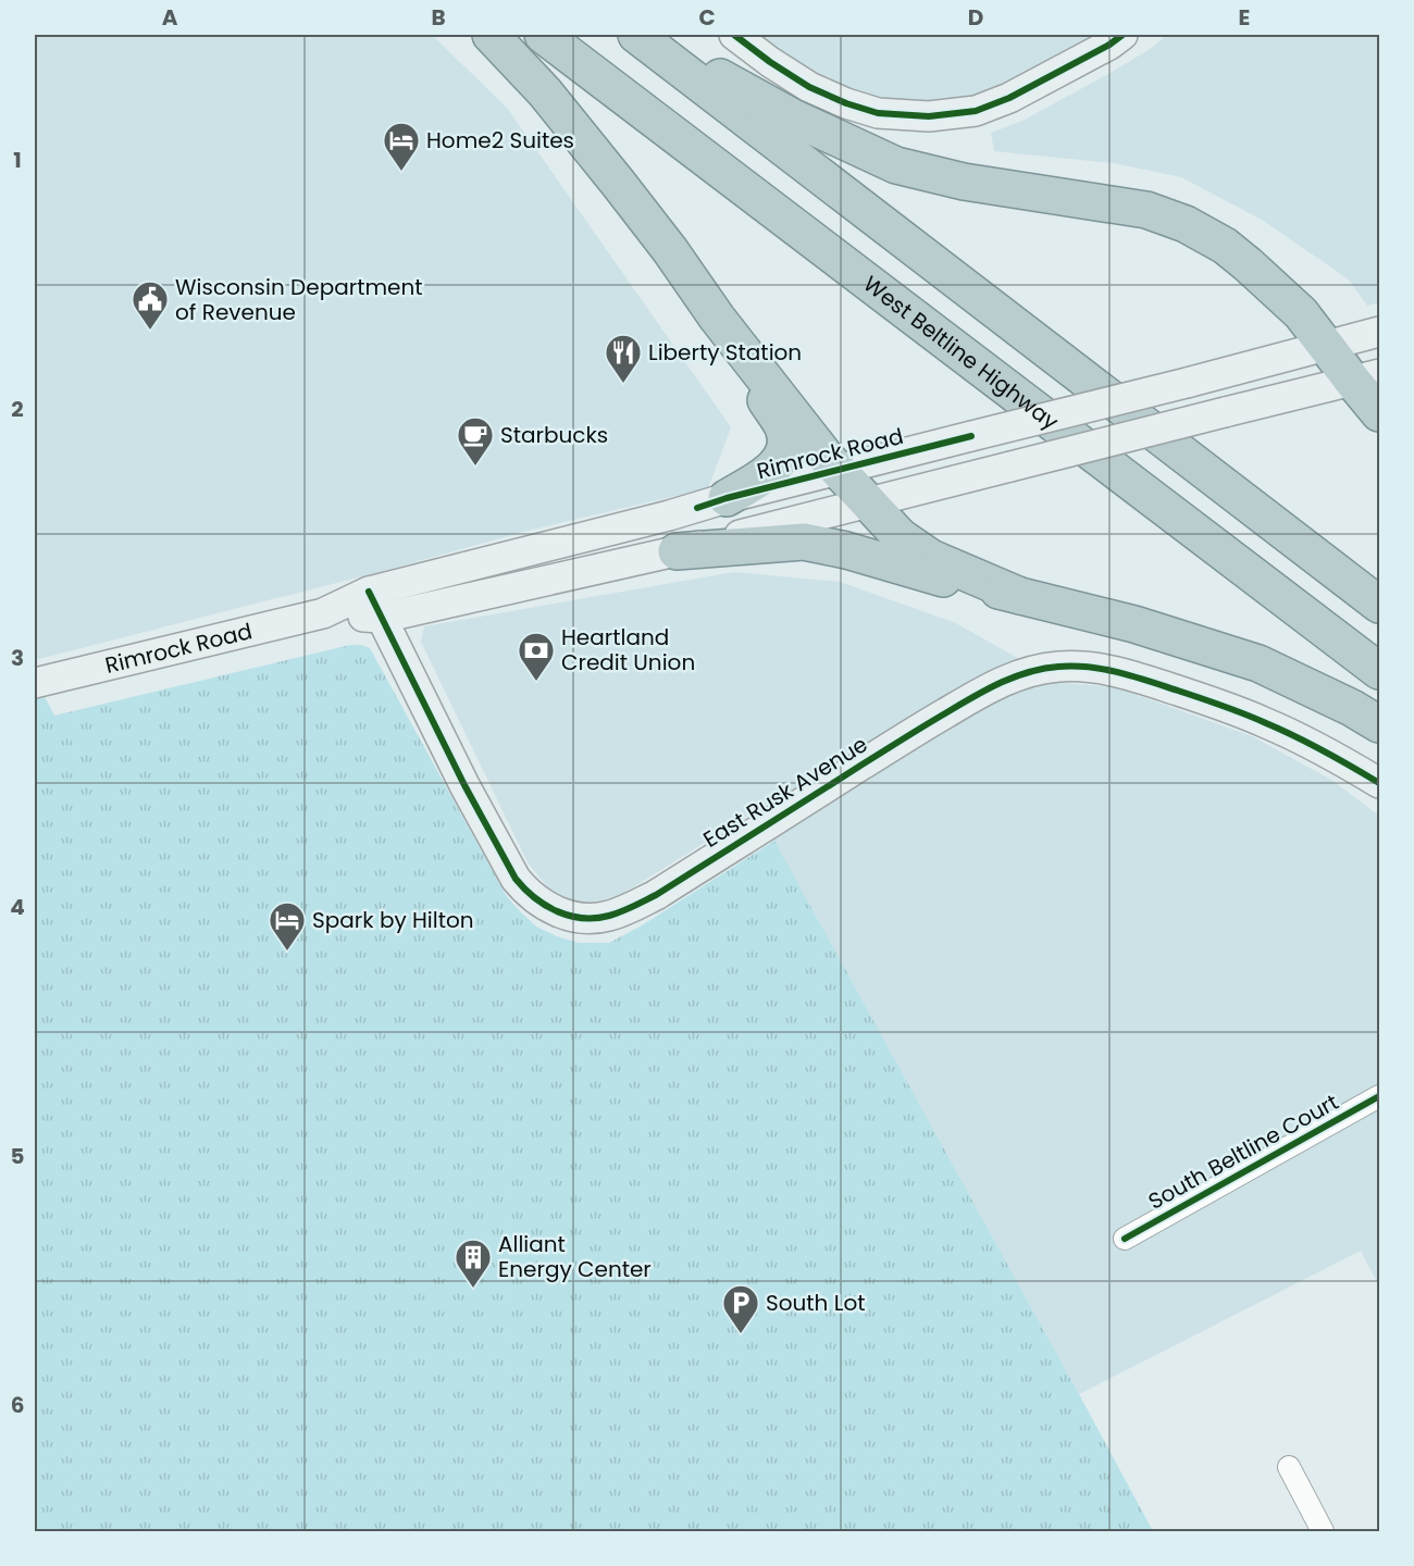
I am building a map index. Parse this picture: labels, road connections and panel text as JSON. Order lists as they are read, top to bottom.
{
  "streets": {
    "highway": ["West Beltline Highway"],
    "main road": ["Rimrock Road", "East Rusk Avenue"],
    "street": ["South Beltline Court"]
  },
  "crossings": [
    ["Rimrock Road", "East Rusk Avenue"]
  ],
  "places": {
    "hotel": ["Home2 Suites", "Spark by Hilton"],
    "public building": ["Wisconsin Department of Revenue"],
    "restaurant": ["Liberty Station"],
    "cafe": ["Starbucks"],
    "bank": ["Heartland Credit Union"],
    "building": ["Alliant Energy Center"],
    "parking": ["South Lot"]
  },
  "grid": {
    "columns": [
      "A",
      "B",
      "C",
      "D",
      "E"
    ],
    "rows": [
      "1",
      "2",
      "3",
      "4",
      "5",
      "6"
    ]
  }
}
